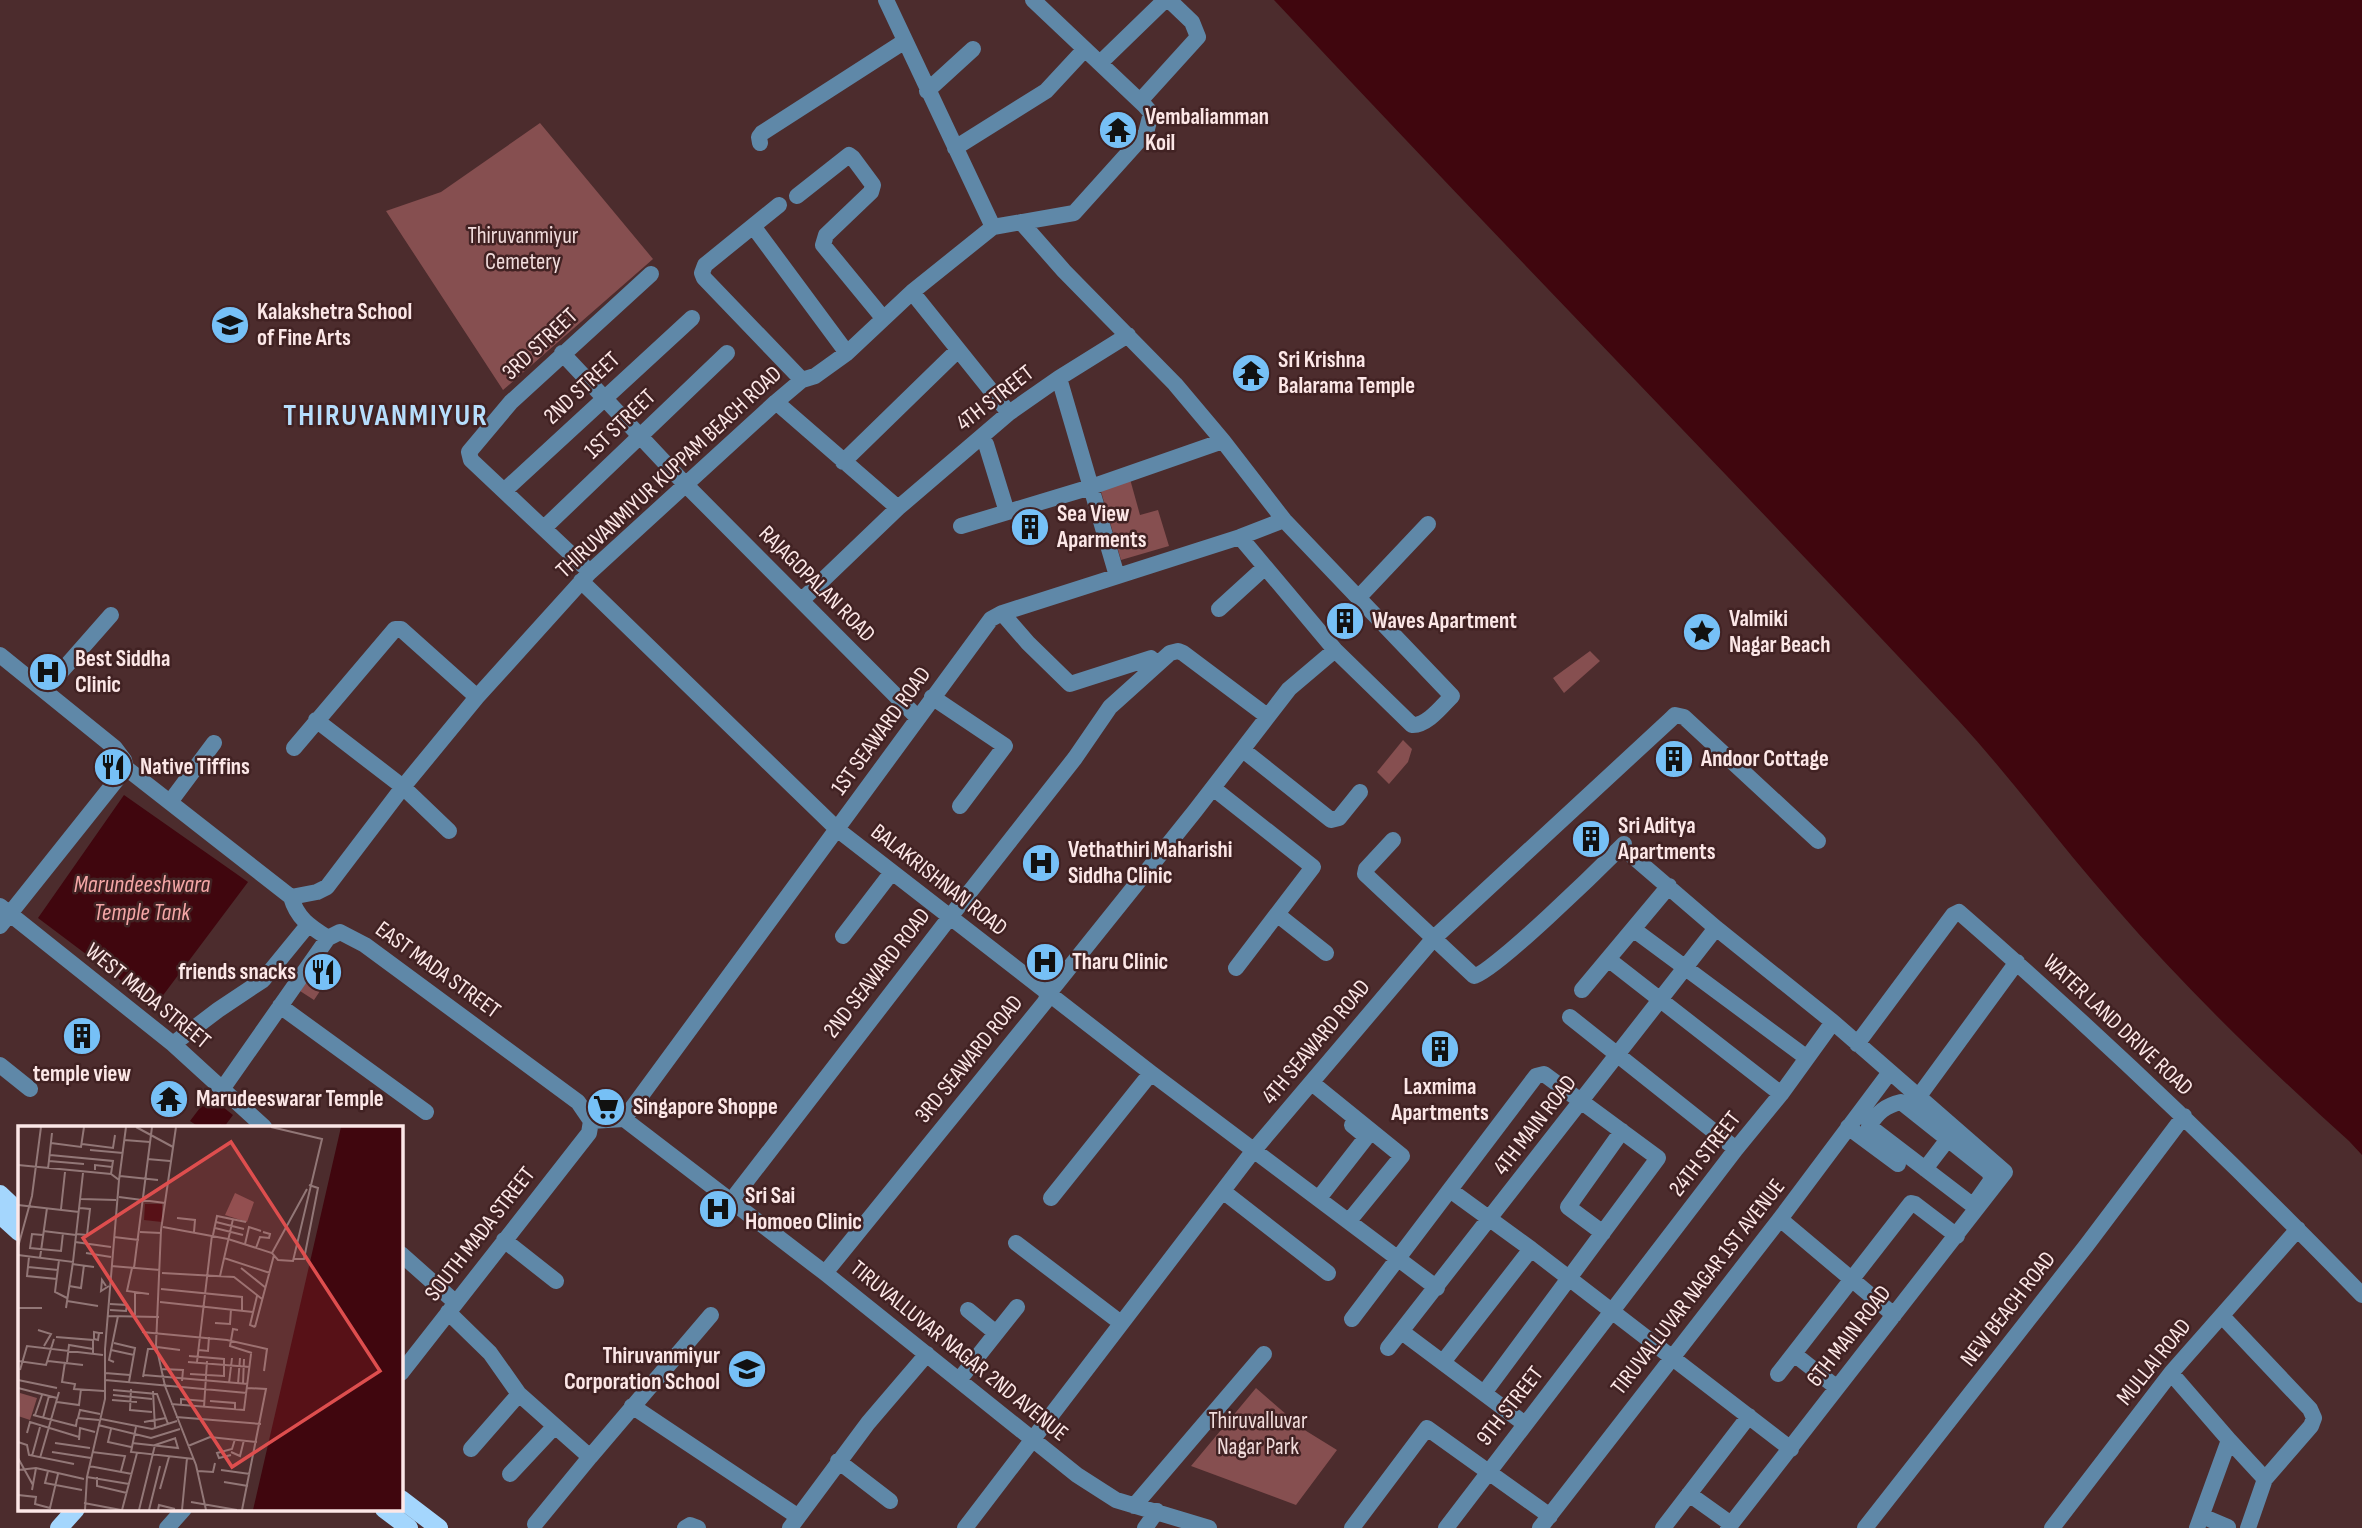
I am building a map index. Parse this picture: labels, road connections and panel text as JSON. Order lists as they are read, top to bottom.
{
  "streets": {
    "street": [
      "3RD STREET",
      "2ND STREET",
      "4TH STREET",
      "1ST STREET",
      "THIRUVANMIYUR KUPPAM BEACH ROAD",
      "RAJAGOPALAN ROAD",
      "1ST SEAWARD ROAD",
      "BALAKRISHNAN ROAD",
      "EAST MADA STREET",
      "2ND SEAWARD ROAD",
      "WEST MADA STREET",
      "WATER LAND DRIVE ROAD",
      "4TH SEAWARD ROAD",
      "3RD SEAWARD ROAD",
      "4TH MAIN ROAD",
      "24TH STREET",
      "SOUTH MADA STREET",
      "TIRUVALLUVAR NAGAR 1ST AVENUE",
      "NEW BEACH ROAD",
      "6TH MAIN ROAD",
      "TIRUVALLUVAR NAGAR 2ND AVENUE",
      "MULLAI ROAD",
      "9TH STREET"
    ]
  },
  "crossings": [
    ["3RD STREET", "RAJAGOPALAN ROAD"],
    ["3RD STREET", "BALAKRISHNAN ROAD"],
    ["2ND STREET", "RAJAGOPALAN ROAD"],
    ["2ND STREET", "BALAKRISHNAN ROAD"],
    ["4TH STREET", "RAJAGOPALAN ROAD"],
    ["1ST STREET", "RAJAGOPALAN ROAD"],
    ["1ST STREET", "BALAKRISHNAN ROAD"],
    ["THIRUVANMIYUR KUPPAM BEACH ROAD", "RAJAGOPALAN ROAD"],
    ["THIRUVANMIYUR KUPPAM BEACH ROAD", "BALAKRISHNAN ROAD"],
    ["THIRUVANMIYUR KUPPAM BEACH ROAD", "EAST MADA STREET"],
    ["RAJAGOPALAN ROAD", "1ST SEAWARD ROAD"],
    ["1ST SEAWARD ROAD", "BALAKRISHNAN ROAD"],
    ["1ST SEAWARD ROAD", "TIRUVALLUVAR NAGAR 2ND AVENUE"],
    ["BALAKRISHNAN ROAD", "2ND SEAWARD ROAD"],
    ["BALAKRISHNAN ROAD", "4TH SEAWARD ROAD"],
    ["BALAKRISHNAN ROAD", "3RD SEAWARD ROAD"],
    ["BALAKRISHNAN ROAD", "4TH MAIN ROAD"],
    ["EAST MADA STREET", "SOUTH MADA STREET"],
    ["2ND SEAWARD ROAD", "3RD SEAWARD ROAD"],
    ["2ND SEAWARD ROAD", "TIRUVALLUVAR NAGAR 2ND AVENUE"],
    ["WATER LAND DRIVE ROAD", "NEW BEACH ROAD"],
    ["WATER LAND DRIVE ROAD", "MULLAI ROAD"],
    ["4TH SEAWARD ROAD", "TIRUVALLUVAR NAGAR 2ND AVENUE"],
    ["3RD SEAWARD ROAD", "TIRUVALLUVAR NAGAR 2ND AVENUE"],
    ["24TH STREET", "9TH STREET"]
  ],
  "districts": ["THIRUVANMIYUR"],
  "water": ["Marundeeshwara Temple Tank"],
  "parks": ["Thiruvanmiyur Cemetery", "Thiruvalluvar Nagar Park"],
  "places": {
    "temple": ["Vembaliamman Koil", "Sri Krishna Balarama Temple", "Marudeeswarar Temple"],
    "school or university": ["Kalakshetra School of Fine Arts", "Thiruvanmiyur Corporation School"],
    "building": [
      "Sea View Aparments",
      "Waves Apartment",
      "Andoor Cottage",
      "Sri Aditya Apartments",
      "temple view",
      "Laxmima Apartments"
    ],
    "place": ["Valmiki Nagar Beach"],
    "hospital": [
      "Best Siddha Clinic",
      "Vethathiri Maharishi Siddha Clinic",
      "Tharu Clinic",
      "Sri Sai Homoeo Clinic"
    ],
    "restaurant": ["Native Tiffins", "friends snacks"],
    "supermarket": ["Singapore Shoppe"]
  }
}
